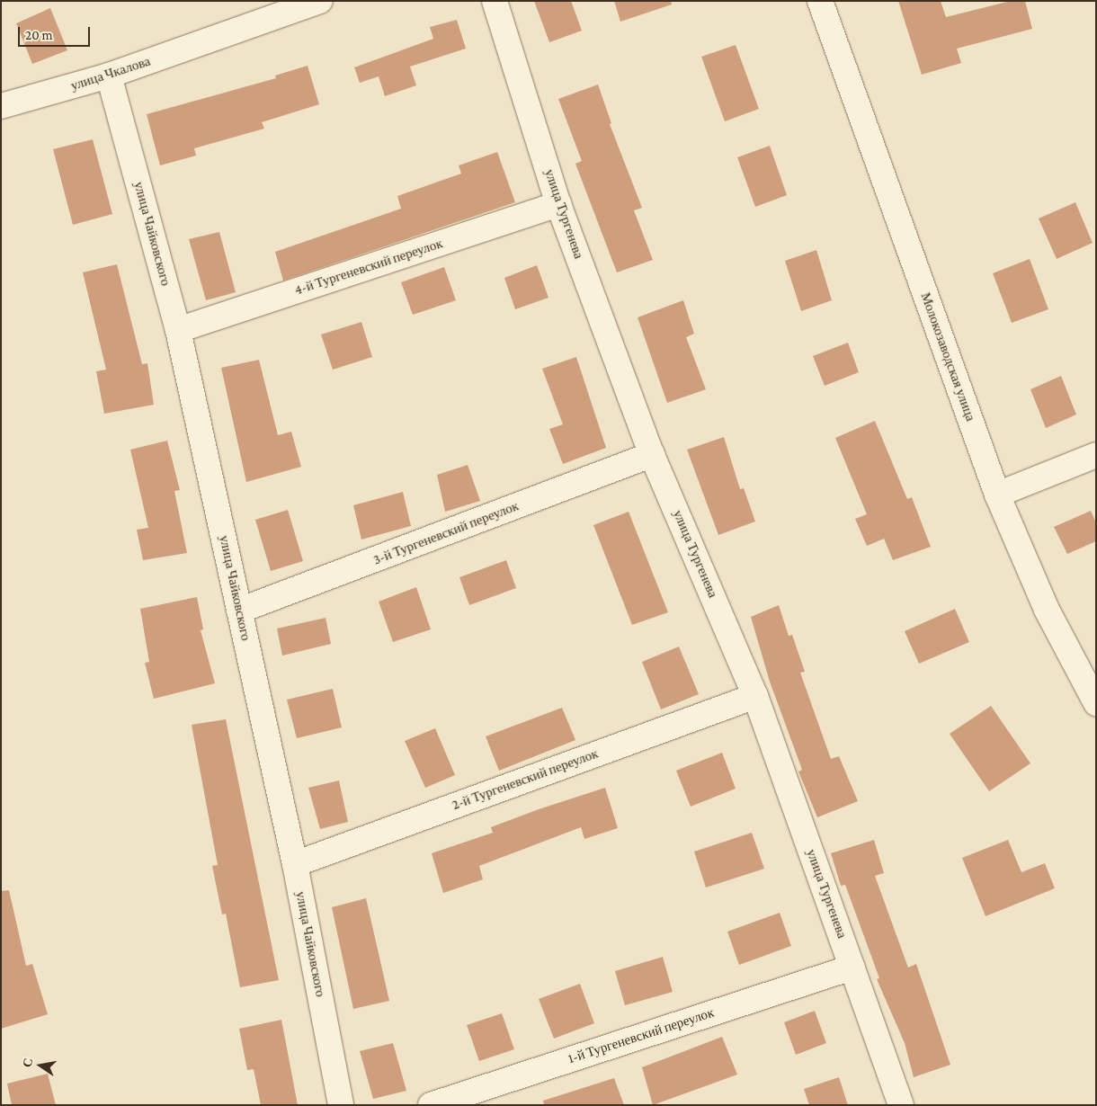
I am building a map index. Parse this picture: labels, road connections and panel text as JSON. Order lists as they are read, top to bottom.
{
  "streets": {
    "street": [
      "улица Чкалова",
      "улица Тургенева",
      "улица Чайковского",
      "4-й Тургеневский переулок",
      "Молокозаводская улица",
      "3-й Тургеневский переулок",
      "2-й Тургеневский переулок",
      "1-й Тургеневский переулок"
    ]
  },
  "crossings": [
    ["улица Чкалова", "улица Чайковского"],
    ["улица Тургенева", "4-й Тургеневский переулок"],
    ["улица Тургенева", "3-й Тургеневский переулок"],
    ["улица Тургенева", "2-й Тургеневский переулок"],
    ["улица Тургенева", "1-й Тургеневский переулок"],
    ["улица Чайковского", "4-й Тургеневский переулок"],
    ["улица Чайковского", "3-й Тургеневский переулок"],
    ["улица Чайковского", "2-й Тургеневский переулок"]
  ],
  "scale_bar": "20 m",
  "north": "left"
}
